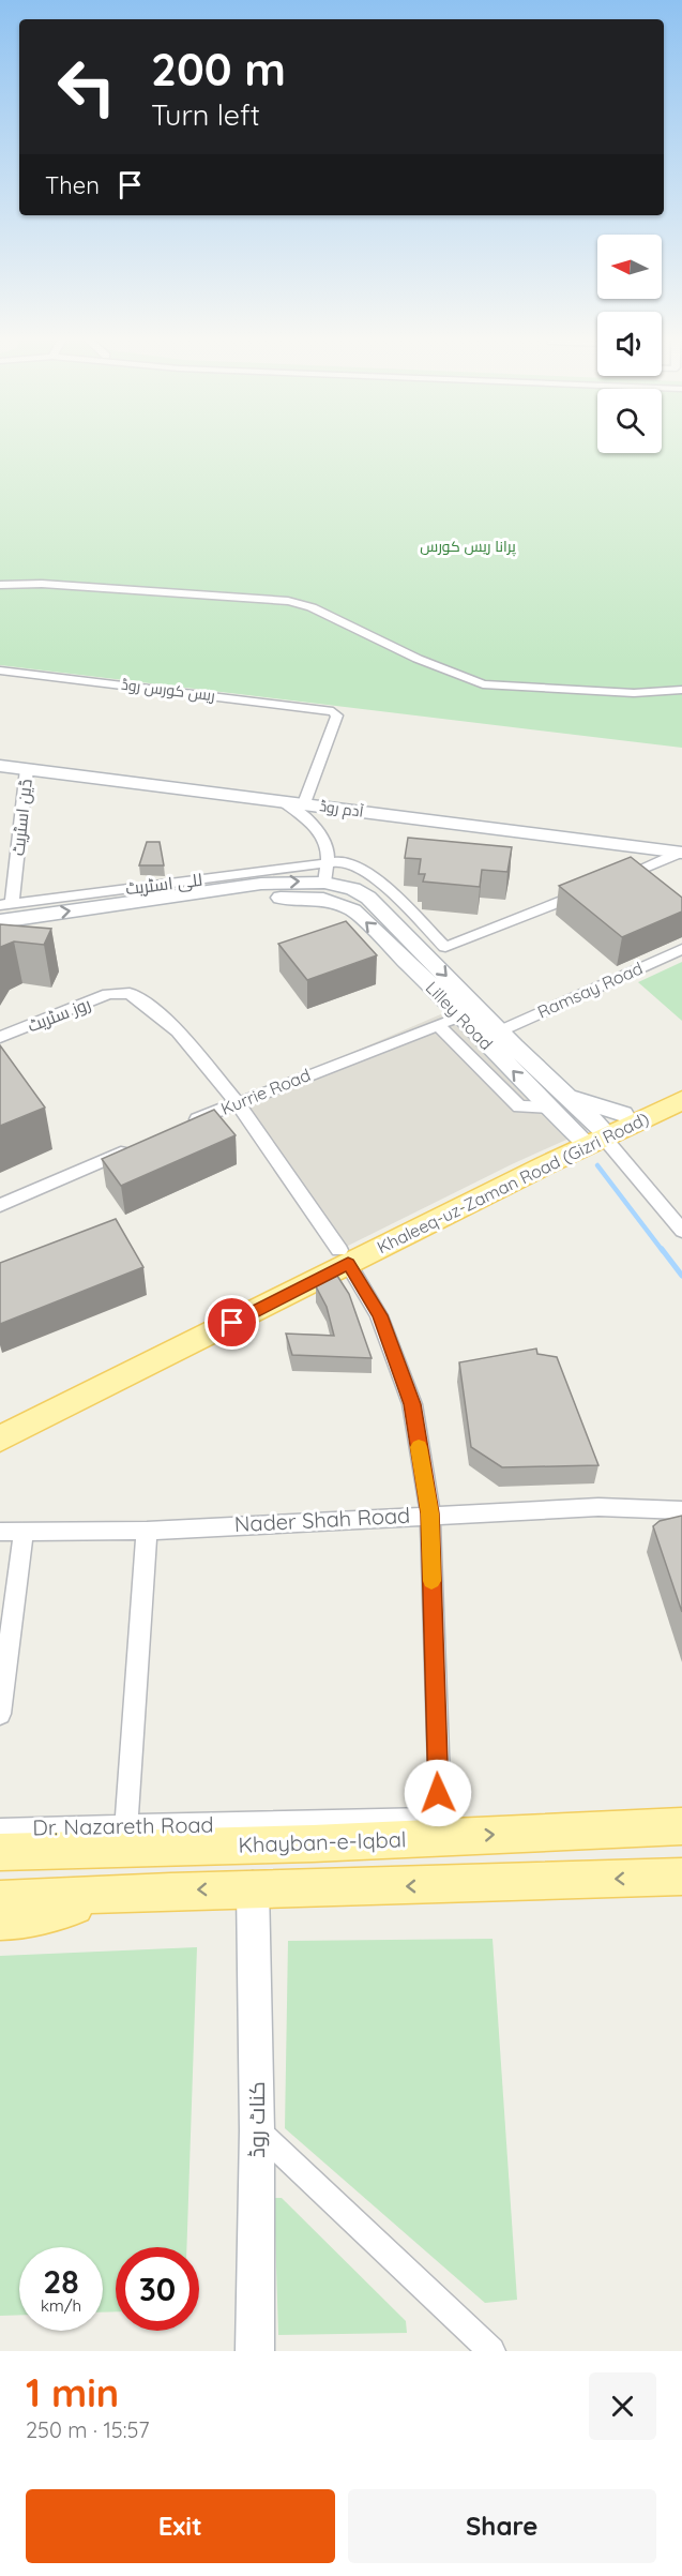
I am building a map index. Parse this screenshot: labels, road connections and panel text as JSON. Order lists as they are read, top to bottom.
{
  "streets": {
    "main road": [
      "آدم روڈ",
      "Lilley Road",
      "Khaleeq-uz-Zaman Road (Gizri Road)",
      "Khayban-e-Iqbal",
      "کناٹ روڈ"
    ],
    "street": [
      "ریس کورس روڈ",
      "ڈین اسٹریٹ",
      "للی اسٹریٹ",
      "Ramsay Road",
      "روز سٹریٹ",
      "Kurrie Road",
      "Nader Shah Road",
      "Dr. Nazareth Road"
    ]
  },
  "crossings": [
    ["ریس کورس روڈ", "آدم روڈ"],
    ["آدم روڈ", "ڈین اسٹریٹ"],
    ["ڈین اسٹریٹ", "للی اسٹریٹ"],
    ["Ramsay Road", "Lilley Road"],
    ["روز سٹریٹ", "Kurrie Road"],
    ["Lilley Road", "Kurrie Road"],
    ["Dr. Nazareth Road", "Khayban-e-Iqbal"]
  ],
  "parks": ["پرانا ریس کورس"],
  "north": "left",
  "page": {
    "turn": ["200 m", "Turn left"],
    "then": "Then",
    "speed": "28 km/h",
    "limit": "30",
    "heading": ["1 min", "250 m · 15:57"],
    "buttons": ["Exit", "Share"]
  }
}
